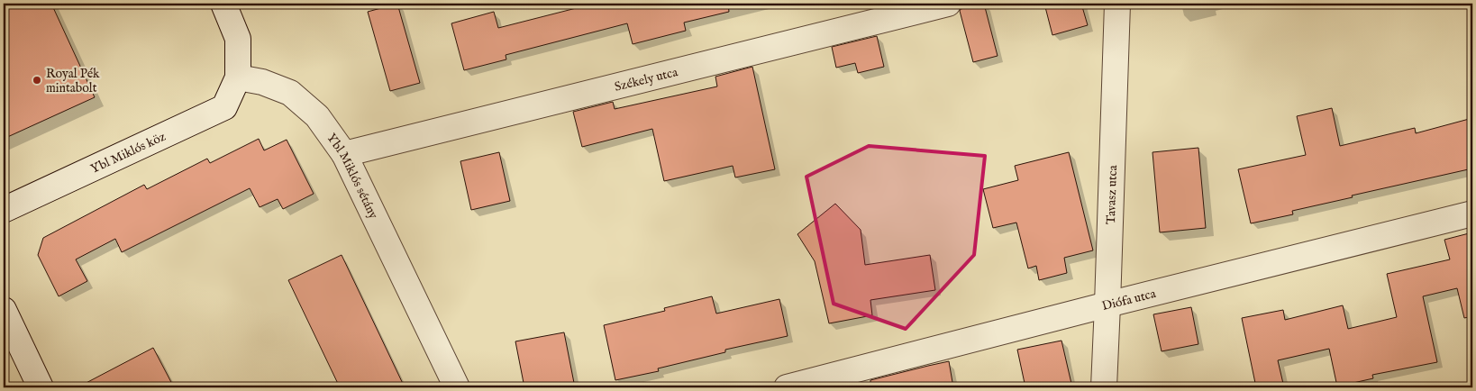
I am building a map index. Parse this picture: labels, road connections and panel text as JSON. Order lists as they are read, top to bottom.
{
  "streets": {
    "street": [
      "Székely utca",
      "Ybl Miklós köz",
      "Ybl Miklós sétány",
      "Tavasz utca",
      "Diófa utca"
    ]
  },
  "crossings": [
    ["Székely utca", "Ybl Miklós sétány"],
    ["Ybl Miklós köz", "Ybl Miklós sétány"],
    ["Tavasz utca", "Diófa utca"]
  ],
  "places": ["Royal Pék mintabolt"]
}
